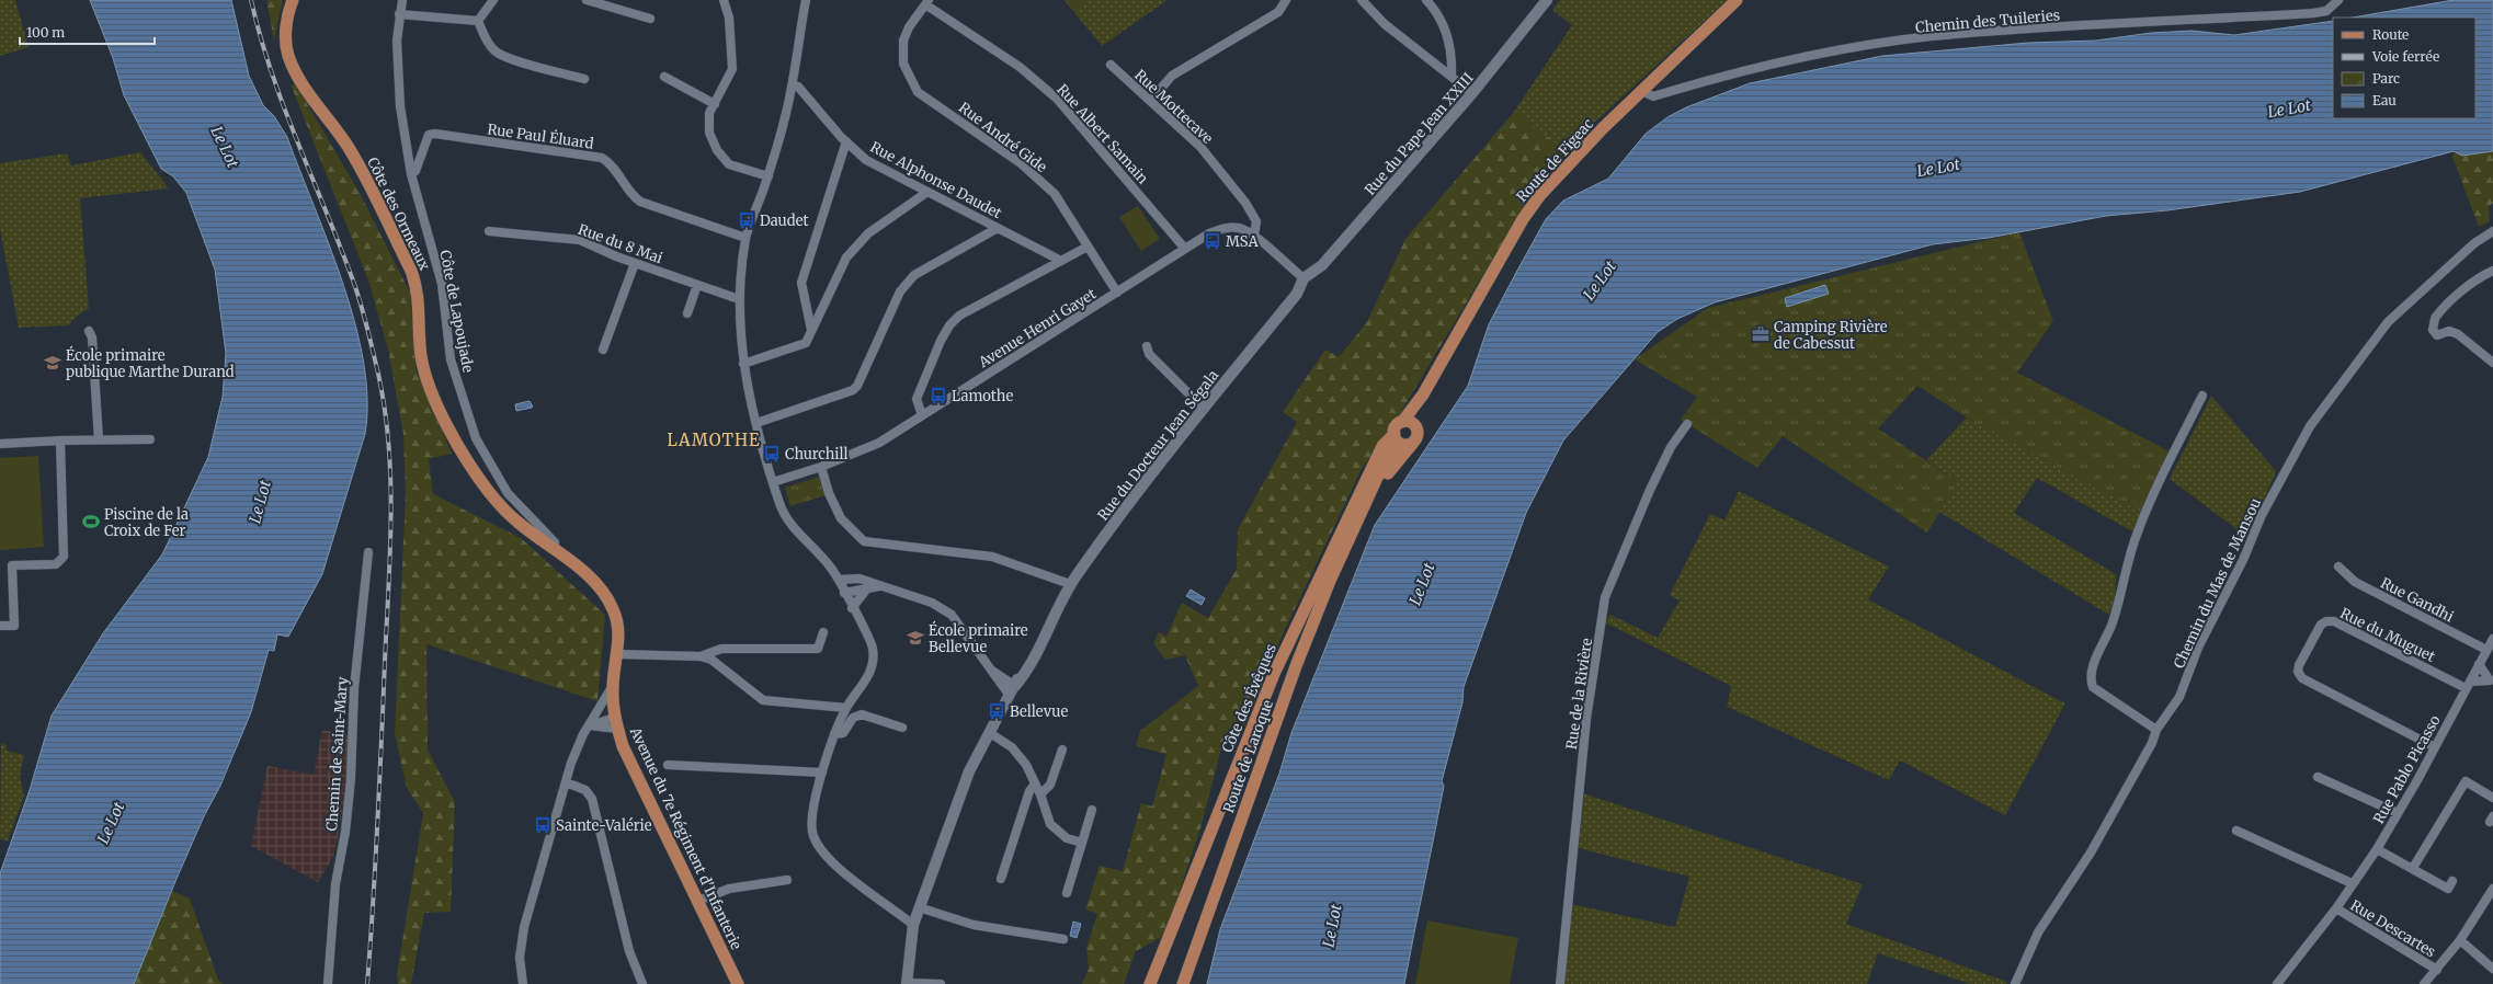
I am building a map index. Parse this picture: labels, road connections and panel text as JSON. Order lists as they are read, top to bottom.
{
  "streets": {
    "main road": [
      "Route de Figeac",
      "Côte des Ormeaux",
      "Côte des Évêques",
      "Route de Laroque",
      "Avenue du 7e Régiment d'Infanterie"
    ],
    "street": [
      "Chemin des Tuileries",
      "Rue Mottecave",
      "Rue Albert Samain",
      "Rue du Pape Jean XXIII",
      "Rue Paul Éluard",
      "Rue André Gide",
      "Rue Alphonse Daudet",
      "Rue du 8 Mai",
      "Côte de Lapoujade",
      "Avenue Henri Gayet",
      "Rue du Docteur Jean Ségala",
      "Chemin du Mas de Mansou",
      "Rue Gandhi",
      "Rue du Muguet",
      "Rue de la Rivière",
      "Chemin de Saint-Mary",
      "Rue Pablo Picasso",
      "Rue Descartes"
    ]
  },
  "crossings": [
    ["Chemin des Tuileries", "Route de Figeac"],
    ["Rue Mottecave", "Avenue Henri Gayet"],
    ["Rue Albert Samain", "Rue André Gide"],
    ["Rue Albert Samain", "Avenue Henri Gayet"],
    ["Rue du Pape Jean XXIII", "Avenue Henri Gayet"],
    ["Rue du Pape Jean XXIII", "Rue du Docteur Jean Ségala"],
    ["Rue Paul Éluard", "Côte de Lapoujade"],
    ["Rue André Gide", "Avenue Henri Gayet"],
    ["Route de Figeac", "Côte des Évêques"],
    ["Route de Figeac", "Route de Laroque"],
    ["Côte des Ormeaux", "Côte de Lapoujade"],
    ["Côte des Ormeaux", "Avenue du 7e Régiment d'Infanterie"],
    ["Côte de Lapoujade", "Avenue du 7e Régiment d'Infanterie"],
    ["Avenue Henri Gayet", "Rue du Docteur Jean Ségala"],
    ["Rue Gandhi", "Rue Pablo Picasso"],
    ["Rue du Muguet", "Rue Pablo Picasso"],
    ["Côte des Évêques", "Route de Laroque"],
    ["Rue Pablo Picasso", "Rue Descartes"]
  ],
  "districts": ["LAMOTHE"],
  "water": ["Le Lot"],
  "places": {
    "bus stop": [
      "Daudet",
      "MSA",
      "Lamothe",
      "Churchill",
      "Bellevue",
      "Sainte-Valérie"
    ],
    "office": ["Camping Rivière de Cabessut"],
    "school or university": ["École primaire publique Marthe Durand", "École primaire Bellevue"],
    "sports": ["Piscine de la Croix de Fer"]
  },
  "legend": [
    "Route",
    "Voie ferrée",
    "Parc",
    "Eau"
  ],
  "scale_bar": "100 m"
}
